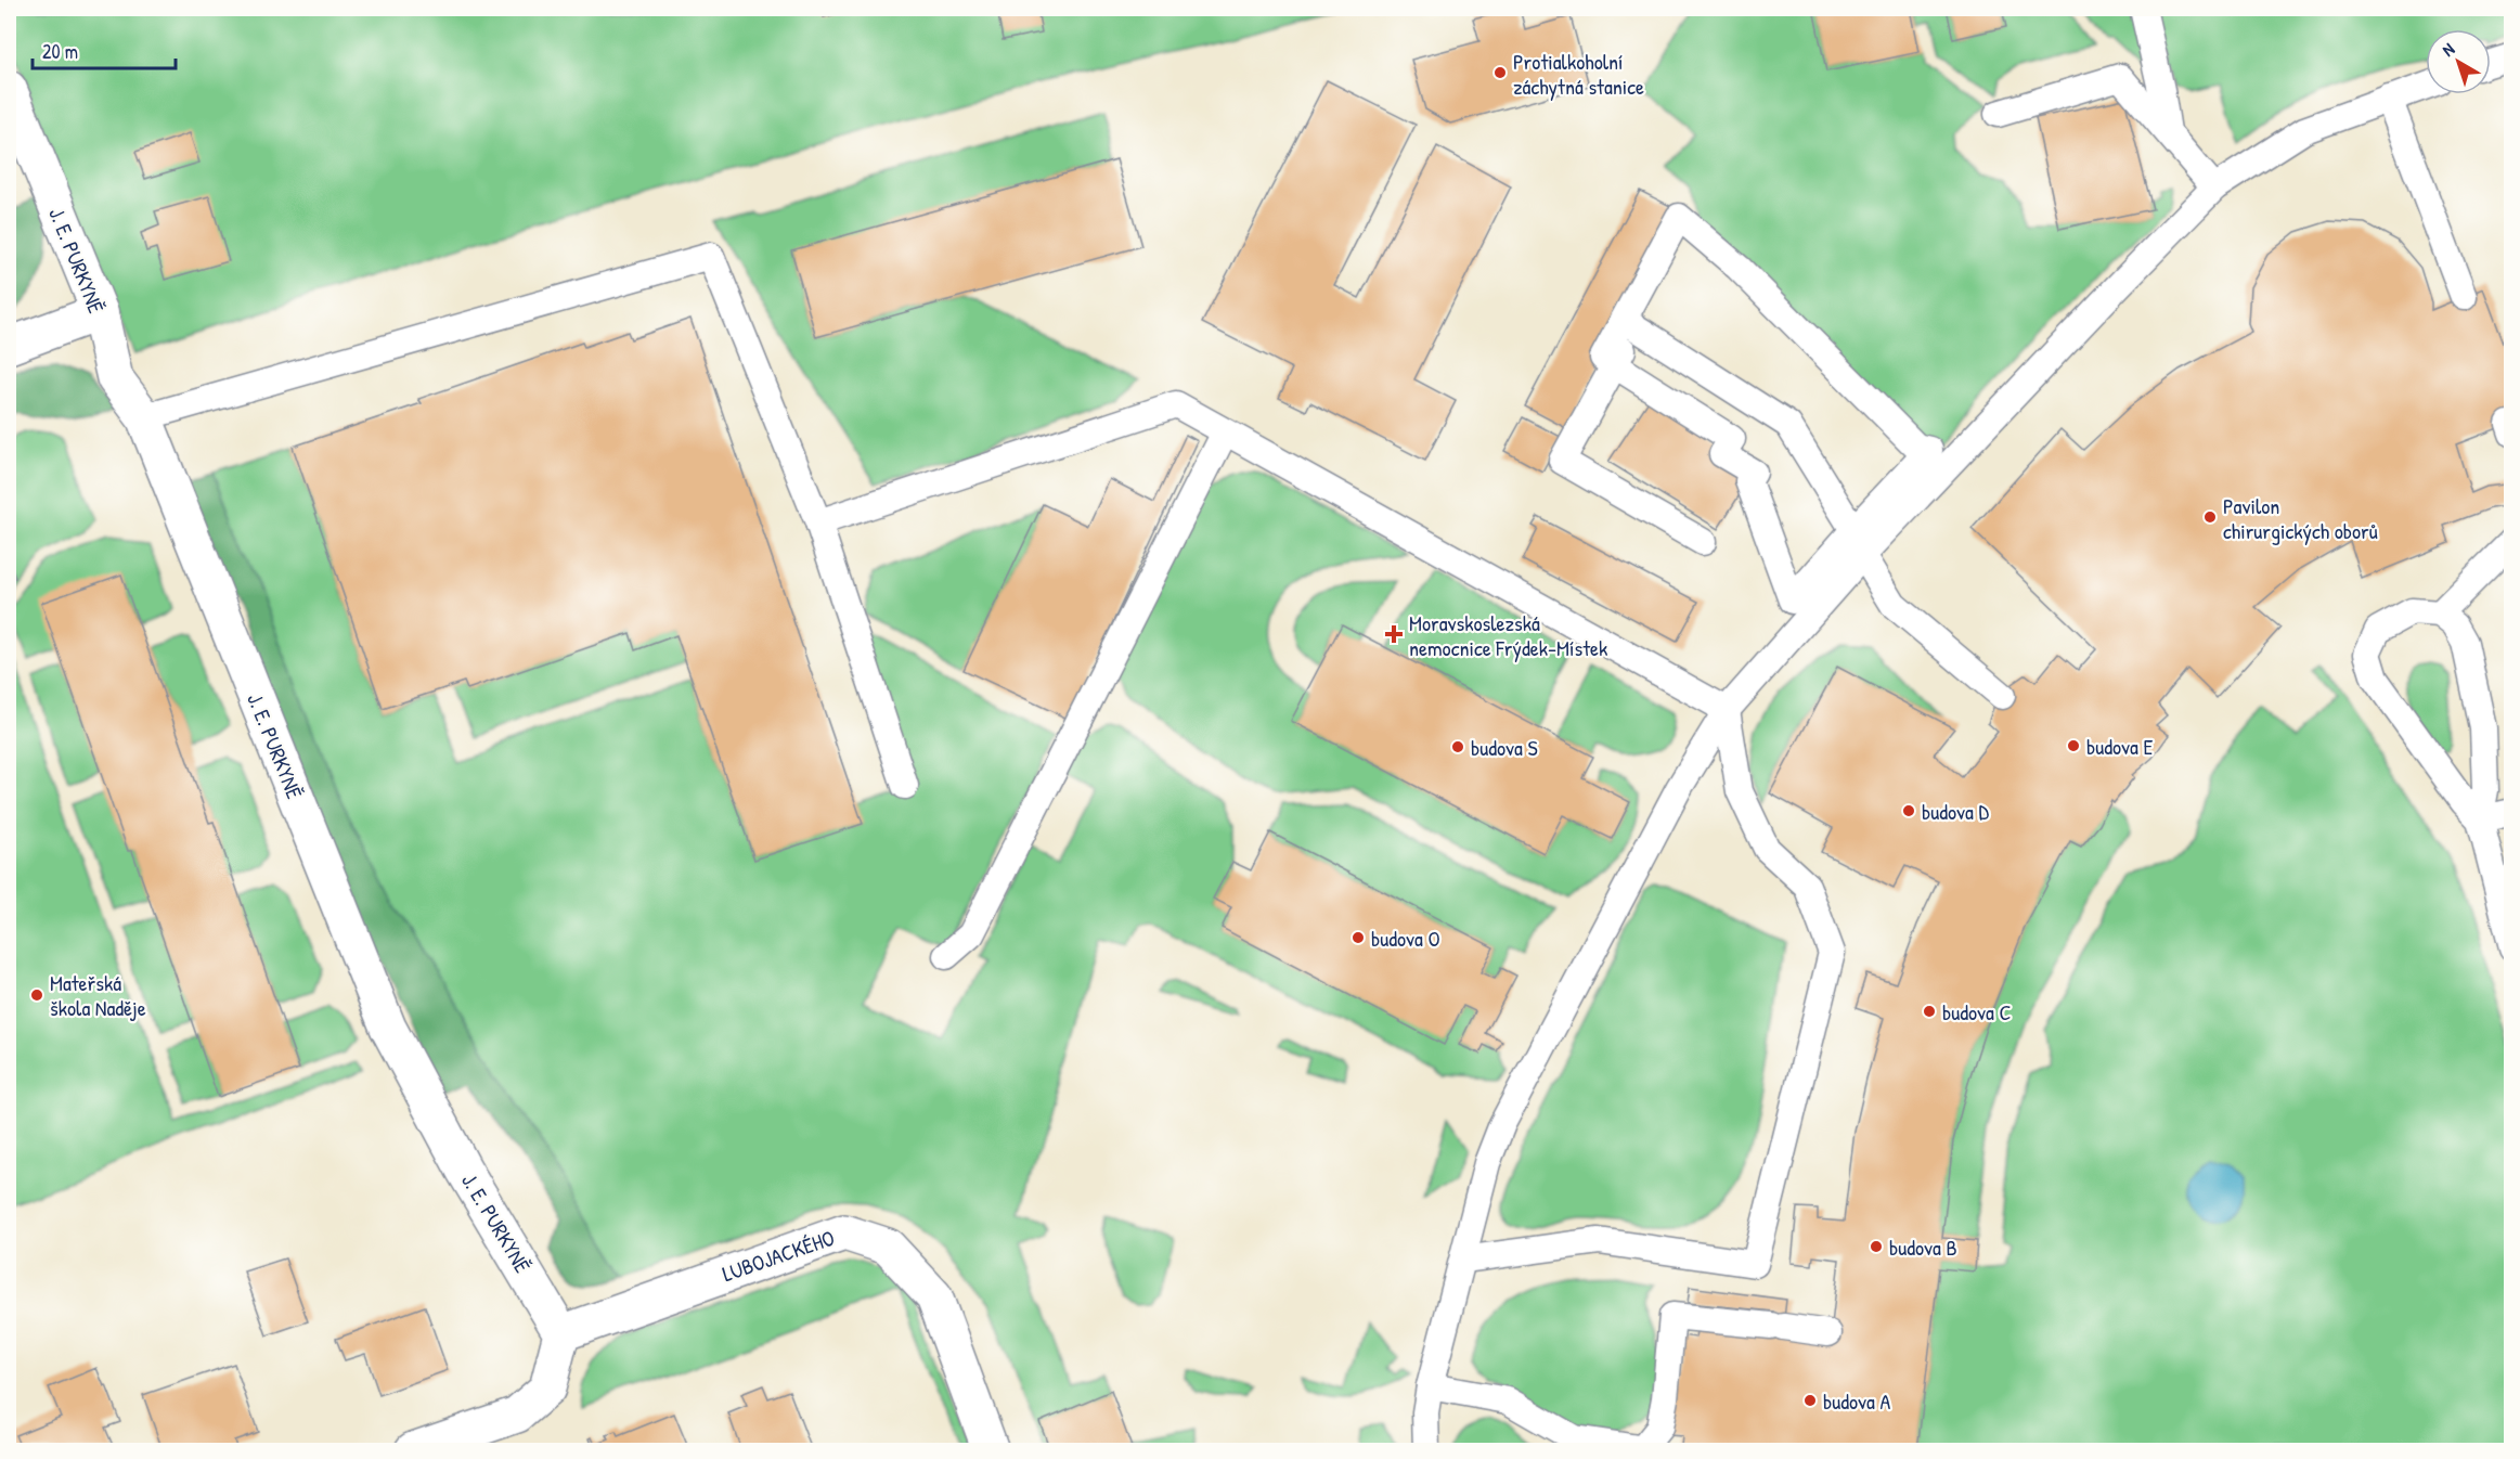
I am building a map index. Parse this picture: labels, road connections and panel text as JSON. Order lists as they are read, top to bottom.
{
  "streets": {
    "street": ["J. E. PURKYNĚ", "LUBOJACKÉHO"]
  },
  "crossings": [
    ["J. E. PURKYNĚ", "LUBOJACKÉHO"]
  ],
  "places": {
    "other": [
      "Protialkoholní záchytná stanice",
      "Pavilon chirurgických oborů",
      "budova E",
      "budova S",
      "budova D",
      "budova O",
      "Mateřská škola Naděje",
      "budova C",
      "budova B",
      "budova A"
    ],
    "health": ["Moravskoslezská nemocnice Frýdek-Místek"]
  },
  "scale_bar": "20 m",
  "north": "top left"
}
